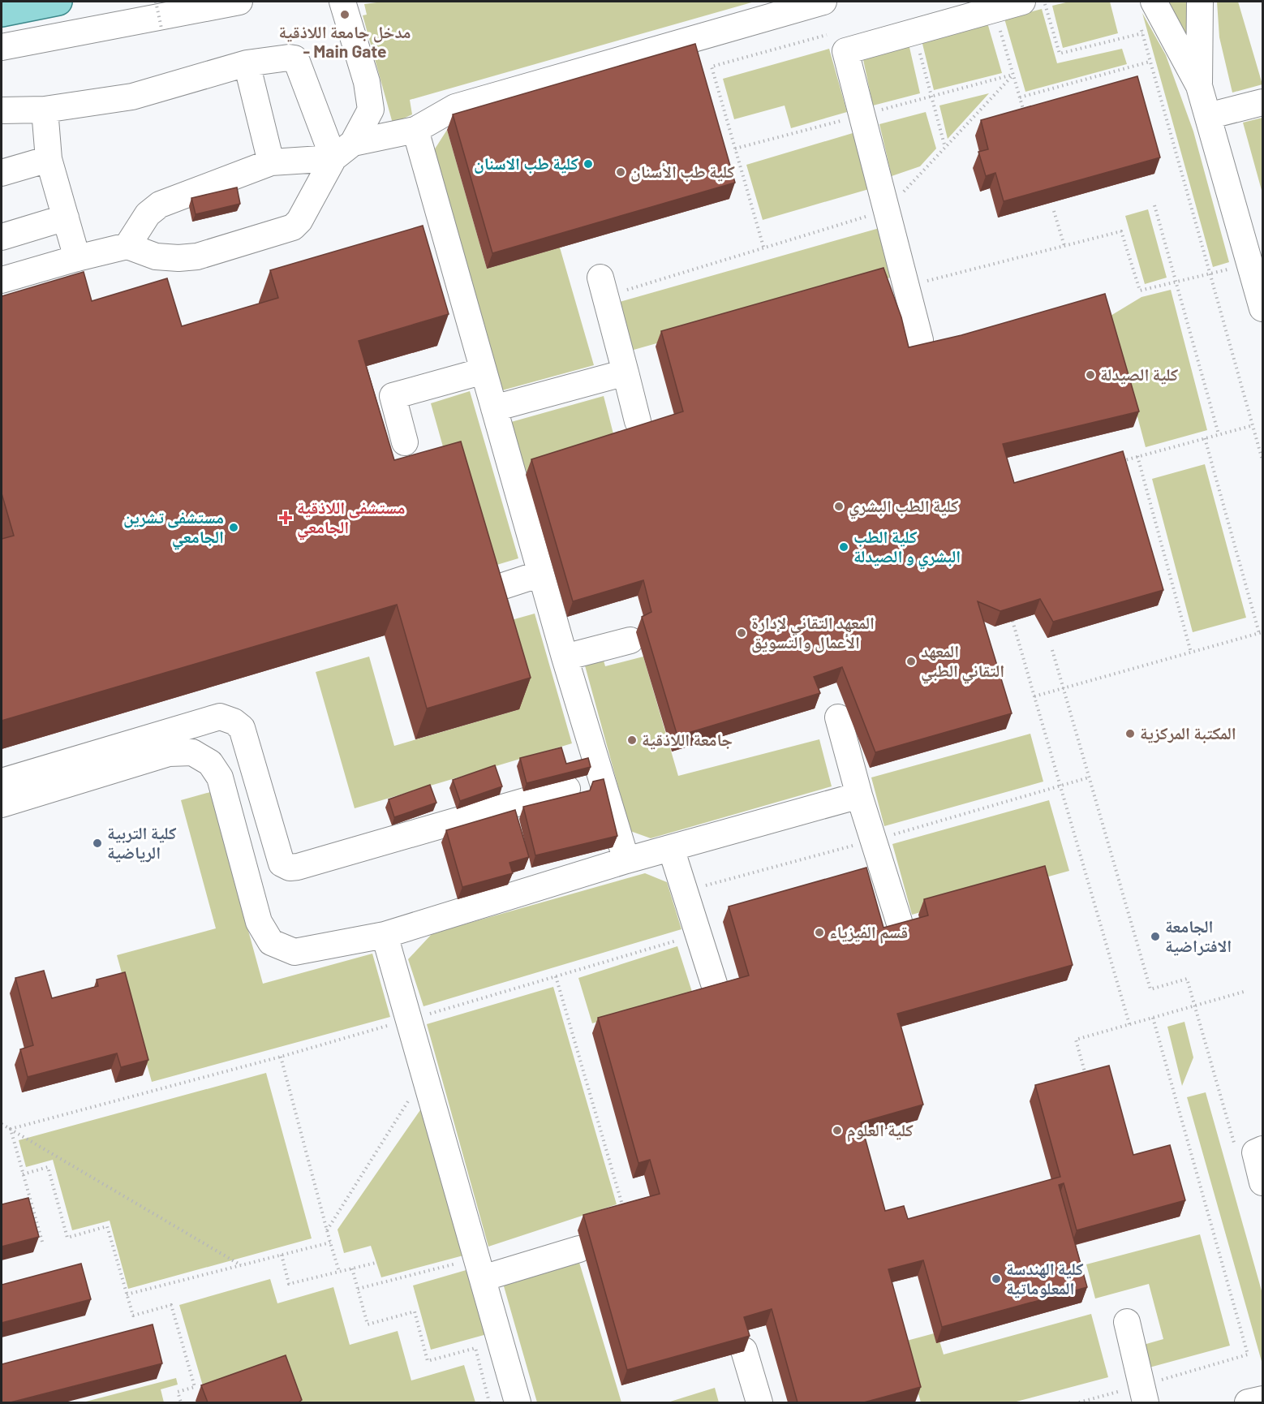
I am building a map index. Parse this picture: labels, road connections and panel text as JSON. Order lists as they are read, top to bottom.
{
  "places": {
    "other": [
      "مدخل جامعة اللاذقية - Main Gate",
      "كلية طب الاسنان",
      "كلية طب الأسنان",
      "كلية الصيدلة",
      "كلية الطب البشري",
      "مستشفى تشرين الجامعي",
      "كلية الطب البشري و الصيدلة",
      "المعهد التقاني لإدارة الأعمال والتسويق",
      "المعهد التقاني الطبي",
      "المكتبة المركزية",
      "جامعة اللاذقية",
      "كلية التربية الرياضية",
      "قسم الفيزياء",
      "الجامعة الافتراضية",
      "كلية العلوم",
      "كلية الهندسة المعلوماتية"
    ],
    "health": ["مستشفى اللاذقية الجامعي"]
  }
}
